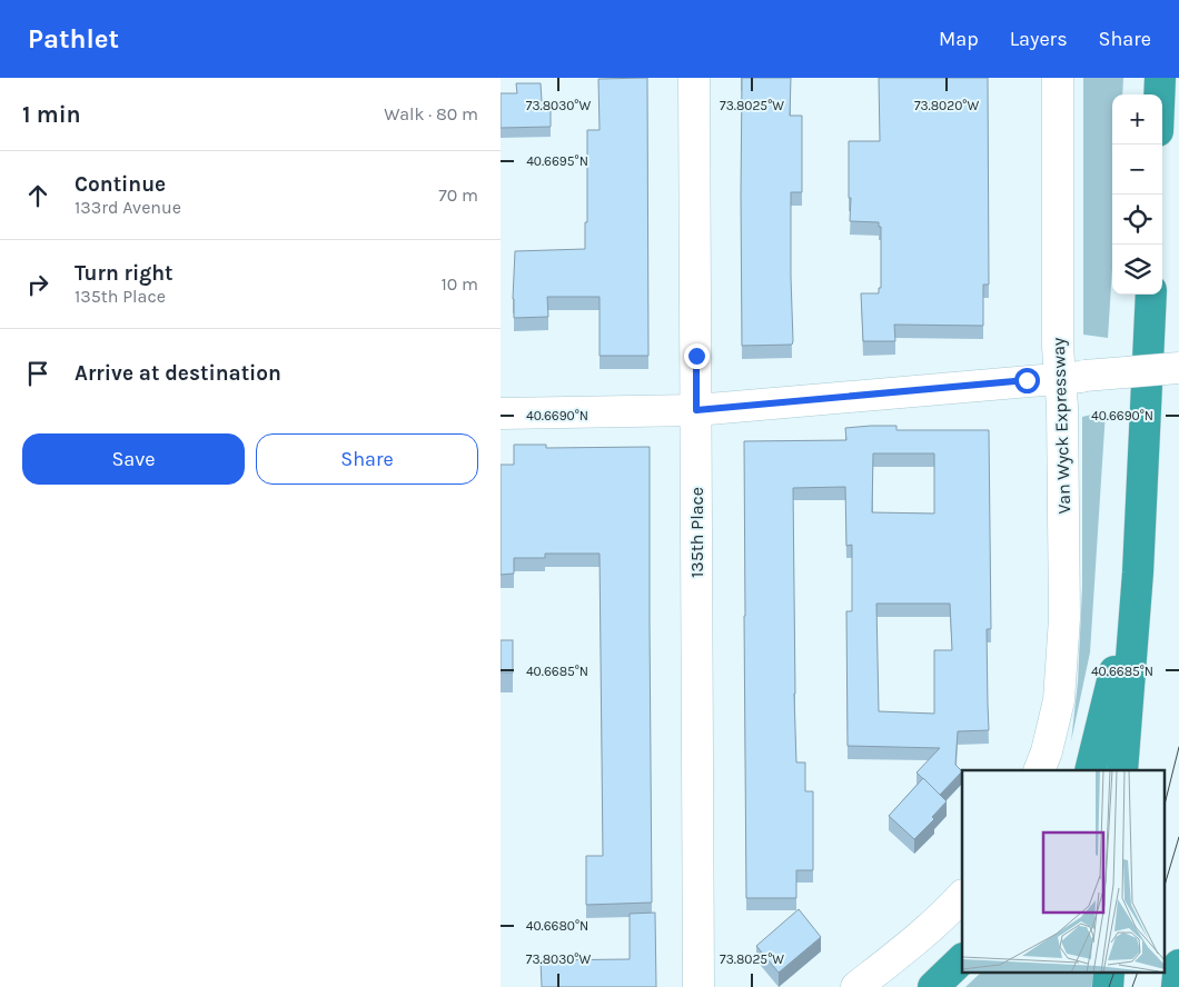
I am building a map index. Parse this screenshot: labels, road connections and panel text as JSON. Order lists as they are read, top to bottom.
{
  "streets": {
    "street": ["Van Wyck Expressway", "135th Place"]
  },
  "page": {
    "header": "Pathlet",
    "nav": ["Map", "Layers", "Share"],
    "heading": ["1 min", "Walk · 80 m"],
    "map_buttons": ["+", "−"],
    "list": [
      ["Continue", "133rd Avenue", "70 m"],
      ["Turn right", "135th Place", "10 m"],
      "Arrive at destination"
    ],
    "buttons": ["Save", "Share"]
  },
  "coordinates": [
    "73.8030°W",
    "73.8025°W",
    "73.8020°W",
    "40.6695°N",
    "40.6690°N",
    "40.6685°N",
    "40.6680°N"
  ]
}
